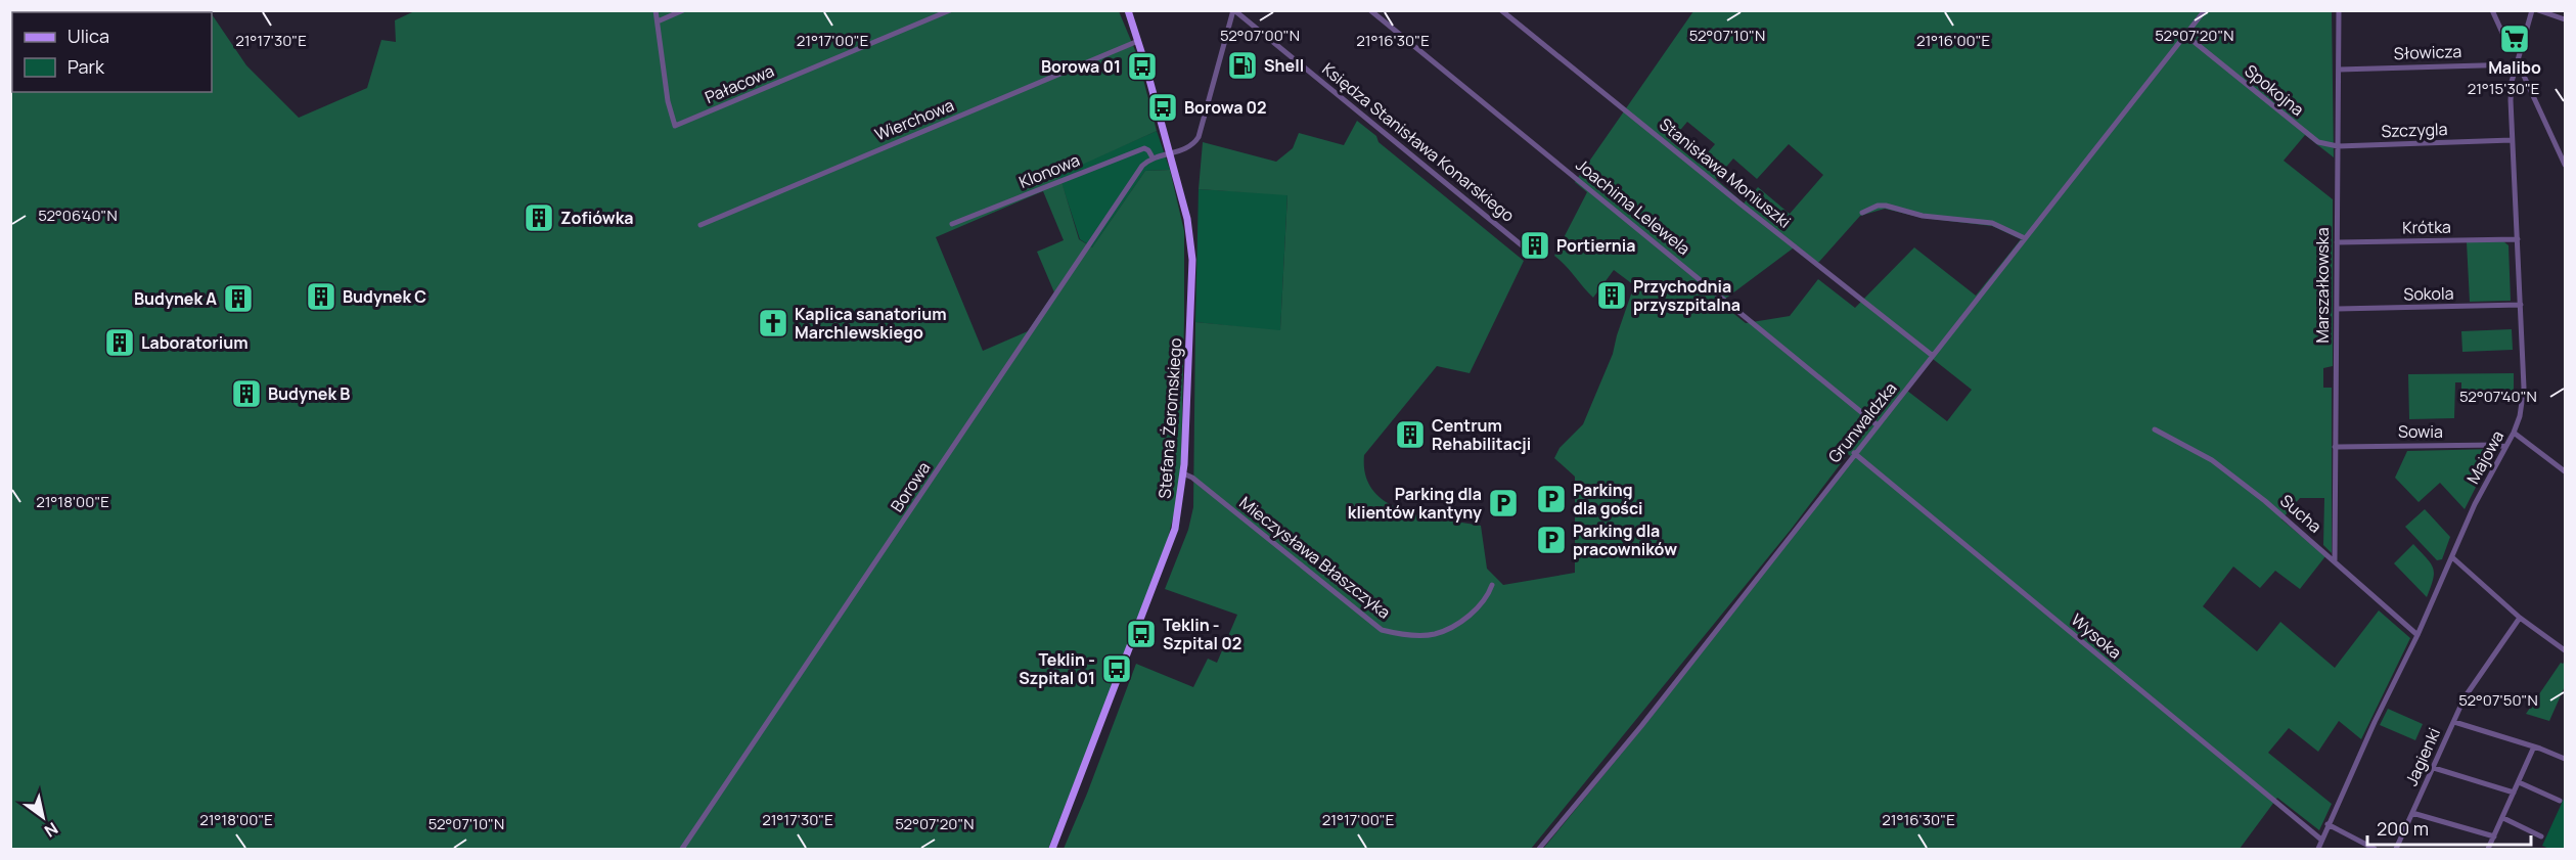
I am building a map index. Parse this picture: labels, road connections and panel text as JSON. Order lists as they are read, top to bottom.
{
  "streets": {
    "main road": ["Stefana Żeromskiego"],
    "street": [
      "Słowicza",
      "Pałacowa",
      "Spokojna",
      "Wierchowa",
      "Szczygla",
      "Księdza Stanisława Konarskiego",
      "Klonowa",
      "Stanisława Moniuszki",
      "Joachima Lelewela",
      "Krótka",
      "Marszałkowska",
      "Sokola",
      "Grunwaldzka",
      "Sowia",
      "Majowa",
      "Borowa",
      "Sucha",
      "Mieczysława Błaszczyka",
      "Wysoka",
      "Jagienki"
    ]
  },
  "crossings": [
    ["Słowicza", "Marszałkowska"],
    ["Słowicza", "Majowa"],
    ["Spokojna", "Szczygla"],
    ["Spokojna", "Grunwaldzka"],
    ["Wierchowa", "Stefana Żeromskiego"],
    ["Szczygla", "Marszałkowska"],
    ["Szczygla", "Majowa"],
    ["Klonowa", "Borowa"],
    ["Stanisława Moniuszki", "Grunwaldzka"],
    ["Joachima Lelewela", "Grunwaldzka"],
    ["Krótka", "Marszałkowska"],
    ["Krótka", "Majowa"],
    ["Marszałkowska", "Sokola"],
    ["Marszałkowska", "Sowia"],
    ["Marszałkowska", "Sucha"],
    ["Sokola", "Majowa"],
    ["Stefana Żeromskiego", "Mieczysława Błaszczyka"],
    ["Grunwaldzka", "Wysoka"],
    ["Sowia", "Majowa"],
    ["Majowa", "Sucha"],
    ["Majowa", "Wysoka"]
  ],
  "places": {
    "supermarket": ["Malibo"],
    "fuel station": ["Shell"],
    "bus stop": [
      "Borowa 01",
      "Borowa 02",
      "Teklin - Szpital 02",
      "Teklin - Szpital 01"
    ],
    "building": [
      "Zofiówka",
      "Portiernia",
      "Przychodnia przyszpitalna",
      "Budynek C",
      "Budynek A",
      "Laboratorium",
      "Budynek B",
      "Centrum Rehabilitacji"
    ],
    "church": ["Kaplica sanatorium Marchlewskiego"],
    "parking": ["Parking dla gości", "Parking dla klientów kantyny", "Parking dla pracowników"]
  },
  "legend": ["Ulica", "Park"],
  "scale_bar": "200 m",
  "north": "bottom right",
  "coordinates": [
    "52°07'00\"N",
    "52°07'10\"N",
    "52°07'20\"N",
    "21°17'30\"E",
    "21°17'00\"E",
    "21°16'30\"E",
    "21°16'00\"E",
    "21°15'30\"E",
    "52°06'40\"N",
    "52°07'40\"N",
    "21°18'00\"E",
    "52°07'50\"N"
  ]
}
